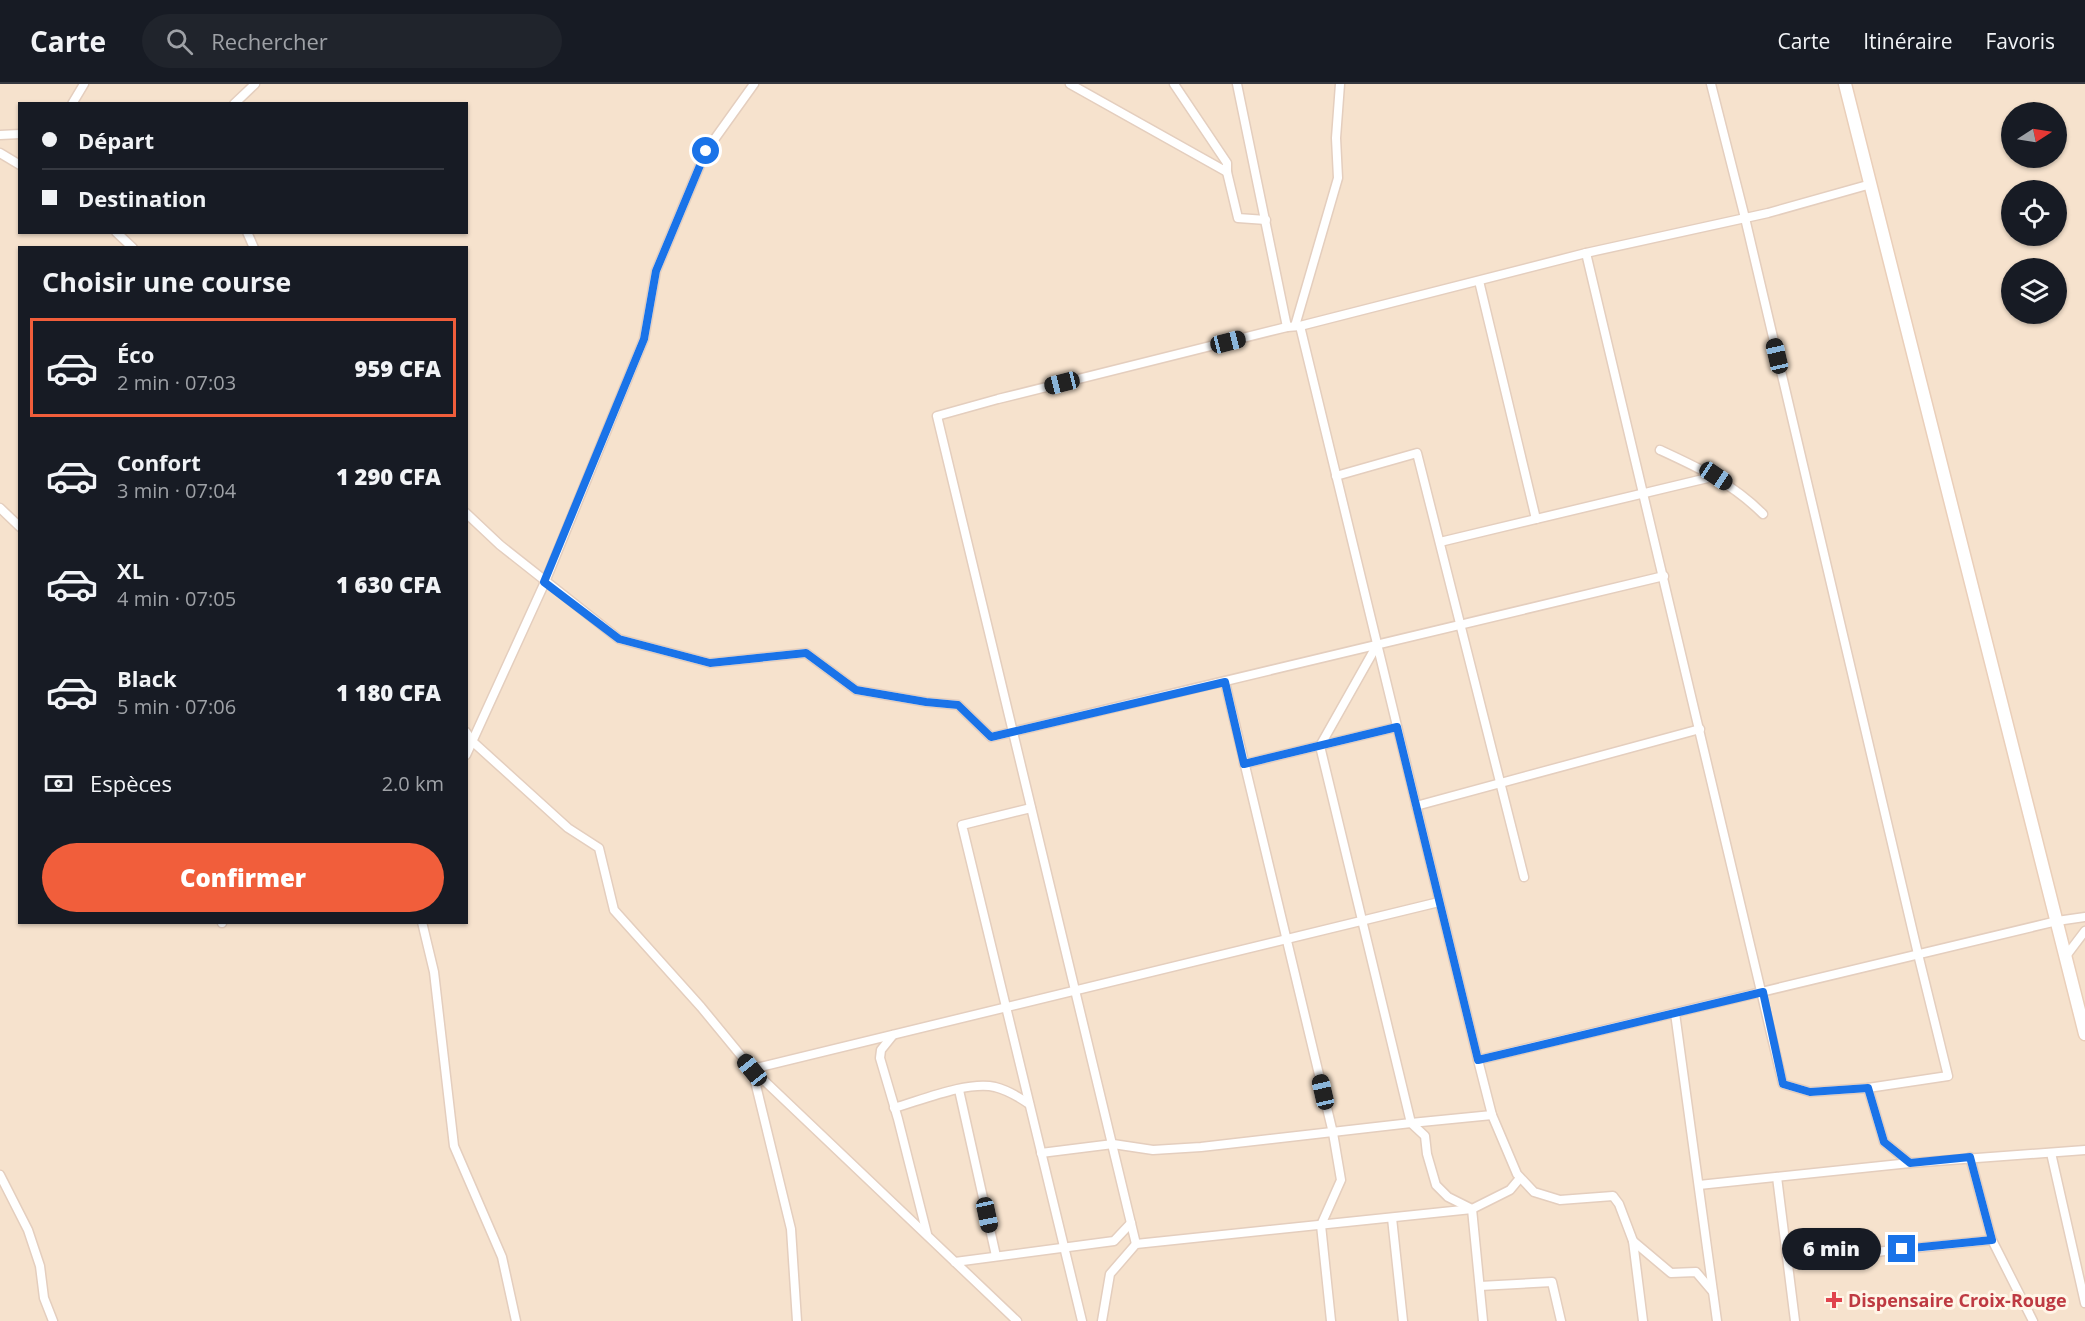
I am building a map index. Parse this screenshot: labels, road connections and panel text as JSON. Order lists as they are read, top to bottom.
{
  "places": {
    "health": ["Dispensaire Croix-Rouge"]
  },
  "north": "right",
  "page": {
    "header": "Carte",
    "search": "Rechercher",
    "nav": ["Carte", "Itinéraire", "Favoris"],
    "banner": ["Départ", "Destination"],
    "heading": "Choisir une course",
    "list": [
      {
        "name": "Éco",
        "note": "2 min · 07:03",
        "value": "959 CFA"
      },
      {
        "name": "Confort",
        "note": "3 min · 07:04",
        "value": "1 290 CFA"
      },
      {
        "name": "XL",
        "note": "4 min · 07:05",
        "value": "1 630 CFA"
      },
      {
        "name": "Black",
        "note": "5 min · 07:06",
        "value": "1 180 CFA"
      }
    ],
    "pay": ["Espèces", "2.0 km"],
    "buttons": "Confirmer",
    "bubble": "6 min"
  }
}
